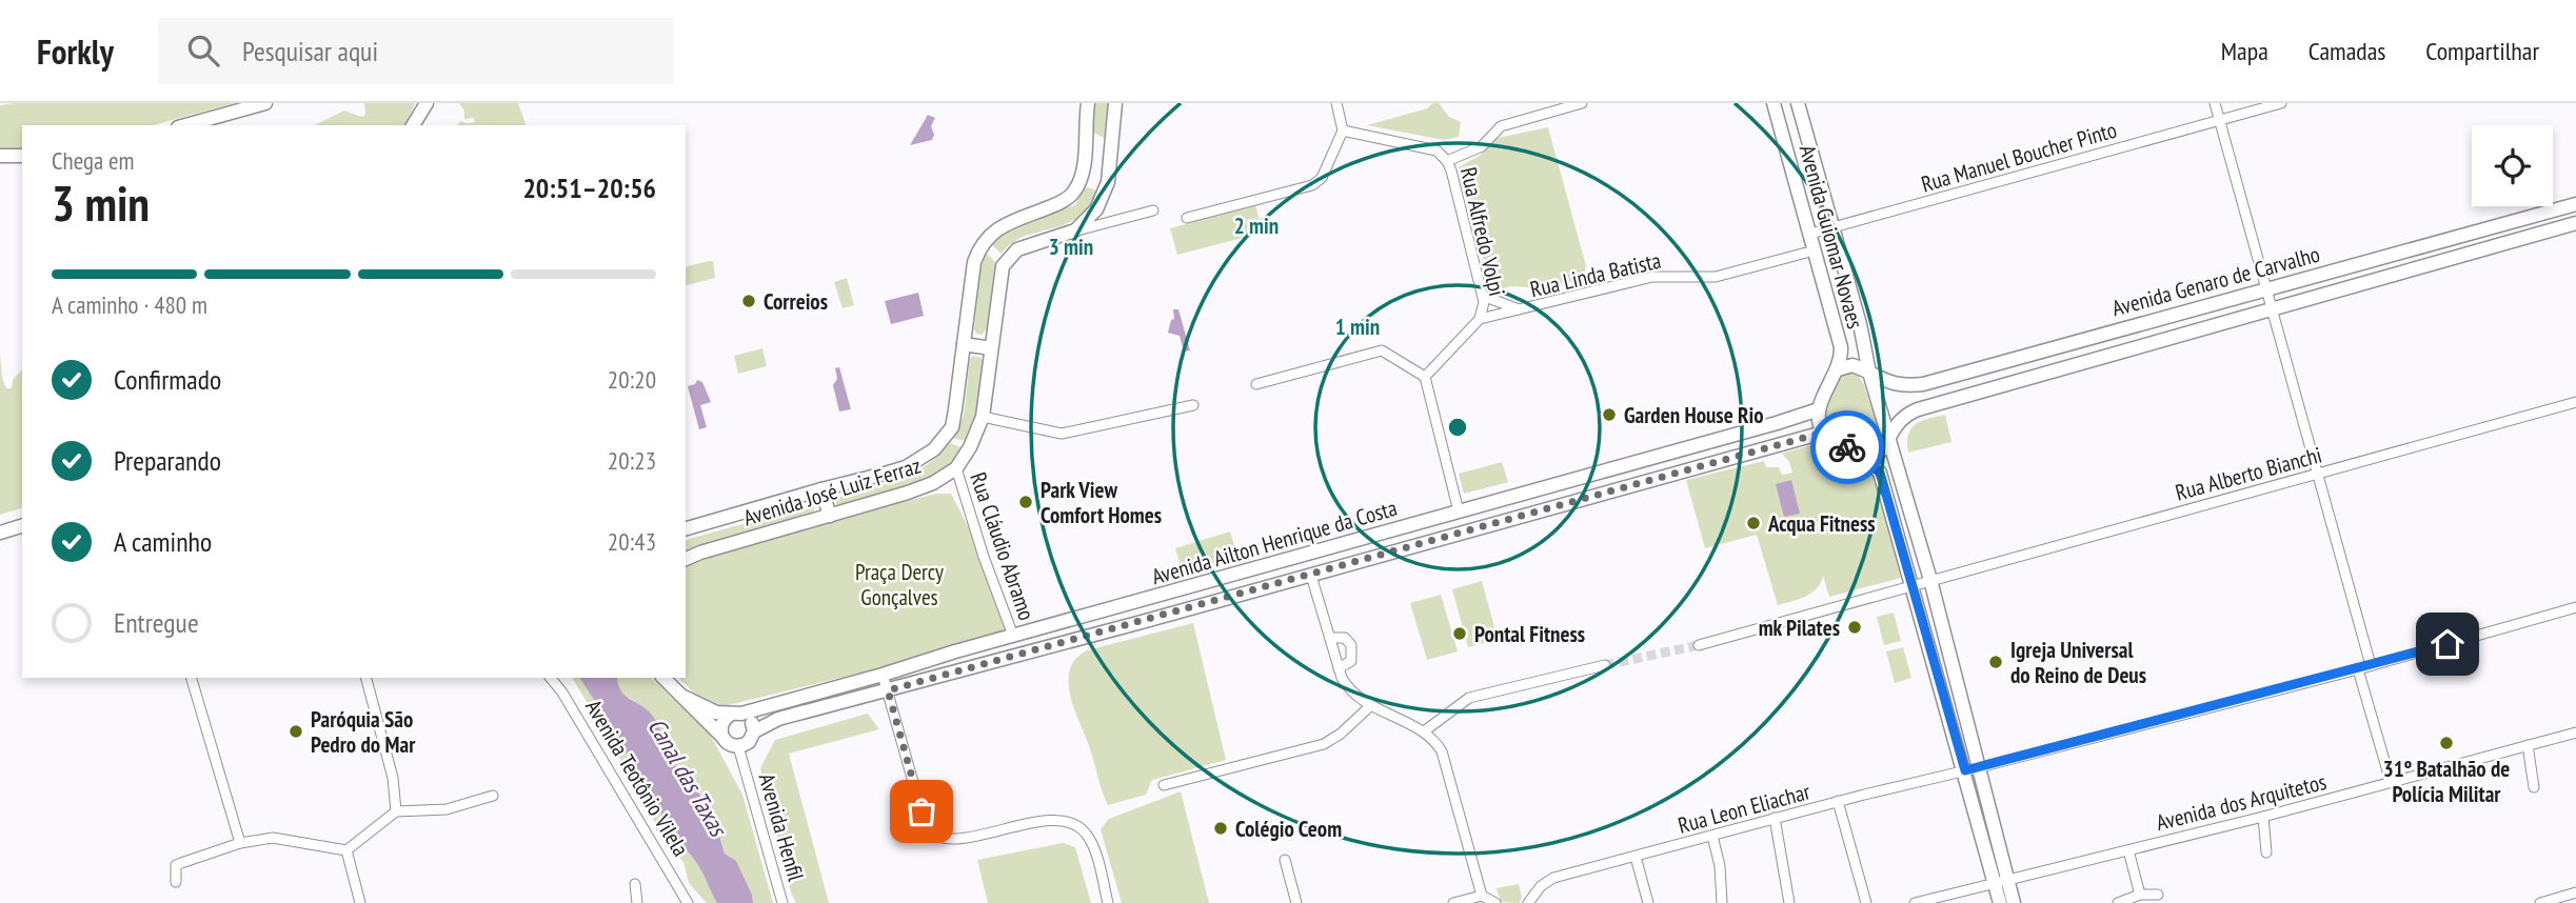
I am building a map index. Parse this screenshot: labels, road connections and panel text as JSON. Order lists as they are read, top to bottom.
{
  "streets": {
    "street": [
      "Rua Manuel Boucher Pinto",
      "Rua Alfredo Volpi",
      "Avenida Guiomar Novaes",
      "Rua Linda Batista",
      "Avenida Genaro de Carvalho",
      "Rua Alberto Bianchi",
      "Avenida José Luiz Ferraz",
      "Avenida Ailton Henrique da Costa",
      "Rua Cláudio Abramo",
      "Avenida Teotônio Vilela",
      "Avenida dos Arquitetos",
      "Rua Leon Eliachar",
      "Avenida Henfil"
    ]
  },
  "crossings": [
    ["Rua Manuel Boucher Pinto", "Avenida Guiomar Novaes"],
    ["Rua Alfredo Volpi", "Rua Linda Batista"],
    ["Avenida Guiomar Novaes", "Avenida Genaro de Carvalho"],
    ["Avenida Guiomar Novaes", "Rua Alberto Bianchi"],
    ["Avenida Guiomar Novaes", "Avenida Ailton Henrique da Costa"],
    ["Avenida Guiomar Novaes", "Avenida dos Arquitetos"],
    ["Avenida Guiomar Novaes", "Rua Leon Eliachar"],
    ["Avenida José Luiz Ferraz", "Rua Cláudio Abramo"],
    ["Avenida Ailton Henrique da Costa", "Rua Cláudio Abramo"],
    ["Avenida Ailton Henrique da Costa", "Avenida Henfil"]
  ],
  "water": ["Canal das Taxas"],
  "parks": ["Praça Dercy Gonçalves"],
  "places": [
    "Correios",
    "Garden House Rio",
    "Park View Comfort Homes",
    "Acqua Fitness",
    "mk Pilates",
    "Pontal Fitness",
    "Igreja Universal do Reino de Deus",
    "Paróquia São Pedro do Mar",
    "31º Batalhão de Polícia Militar",
    "Colégio Ceom"
  ],
  "page": {
    "header": "Forkly",
    "search": "Pesquisar aqui",
    "nav": ["Mapa", "Camadas", "Compartilhar"],
    "heading": ["3 min", "Chega em", "20:51–20:56"],
    "bar": "A caminho · 480 m",
    "list": [
      ["Confirmado", "20:20"],
      ["Preparando", "20:23"],
      ["A caminho", "20:43"],
      "Entregue"
    ]
  },
  "rings": ["2 min", "3 min", "1 min"]
}
